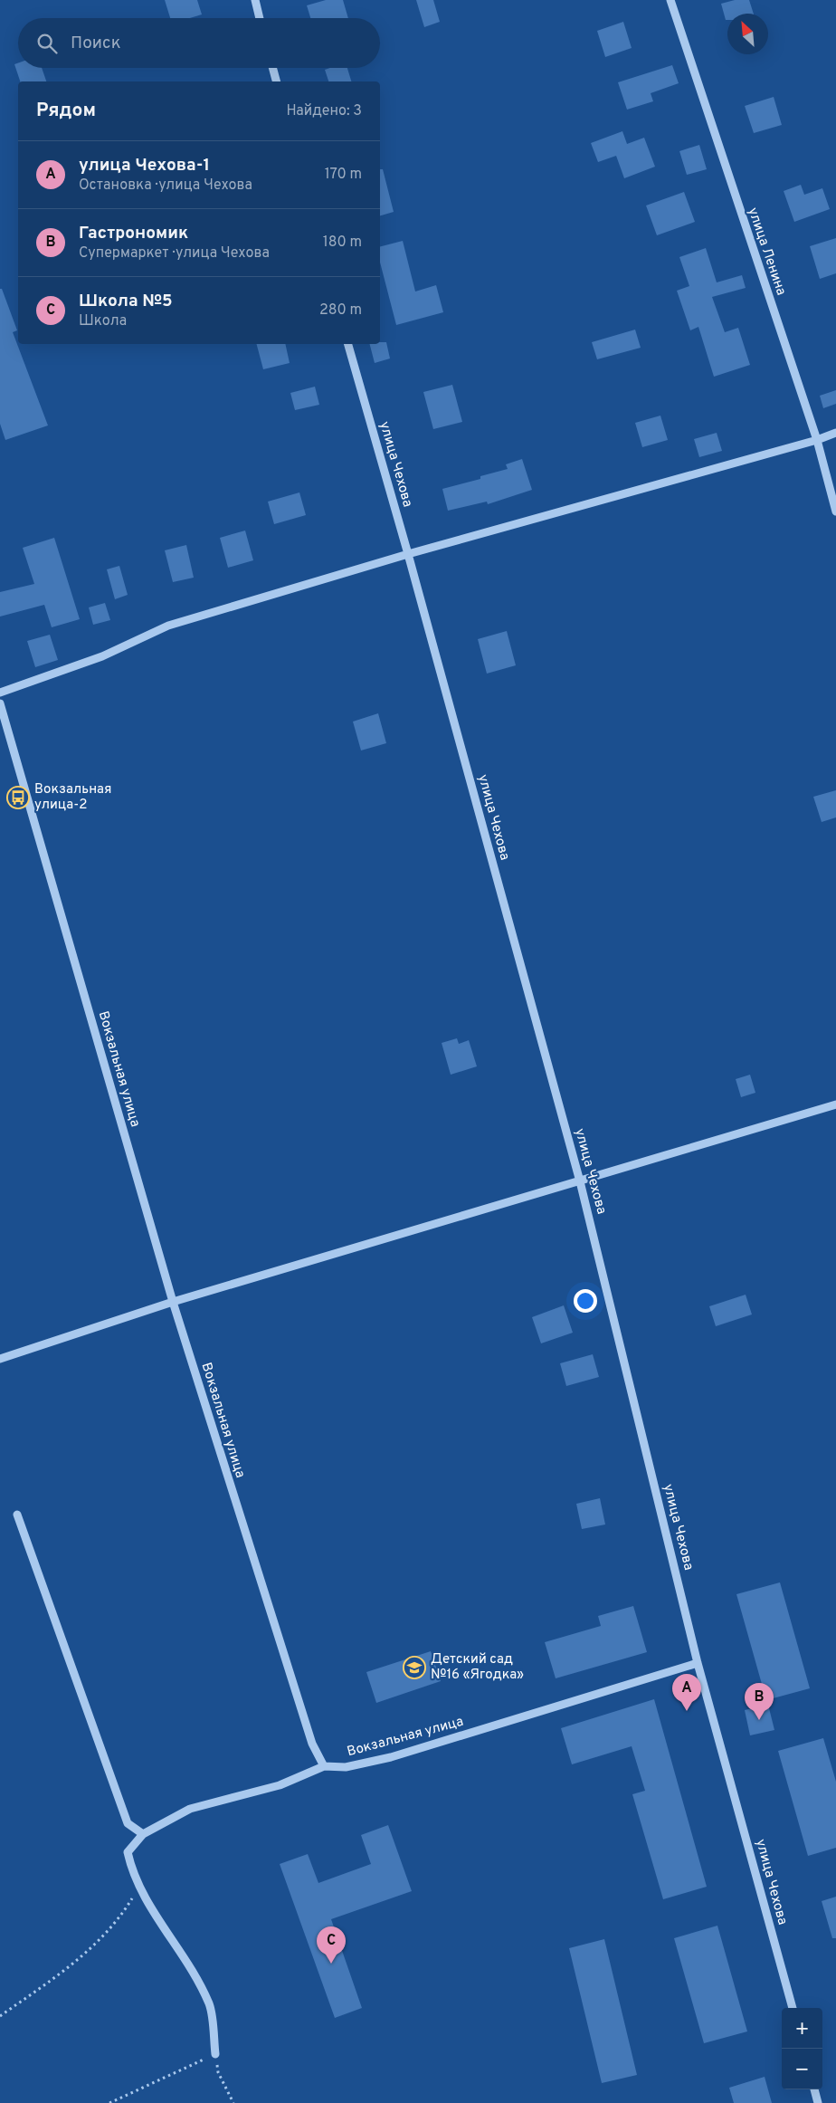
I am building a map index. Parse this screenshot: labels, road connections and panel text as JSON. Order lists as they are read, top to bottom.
{
  "streets": {
    "street": ["улица Ленина", "улица Чехова", "Вокзальная улица"]
  },
  "crossings": [
    ["улица Чехова", "Вокзальная улица"]
  ],
  "places": {
    "bus stop": ["Вокзальная улица-2"],
    "school or university": ["Детский сад №16 «Ягодка»"]
  },
  "north": "top left",
  "page": {
    "search": "Поиск",
    "heading": ["Рядом", "Найдено: 3"],
    "list": [
      {
        "mark": "A",
        "name": "улица Чехова-1",
        "note": "Остановка · улица Чехова",
        "value": "170 m"
      },
      {
        "mark": "B",
        "name": "Гастрономик",
        "note": "Супермаркет · улица Чехова",
        "value": "180 m"
      },
      {
        "mark": "C",
        "name": "Школа №5",
        "note": "Школа",
        "value": "280 m"
      }
    ],
    "pins": ["A", "B", "C"],
    "map_buttons": ["+", "−"]
  }
}
